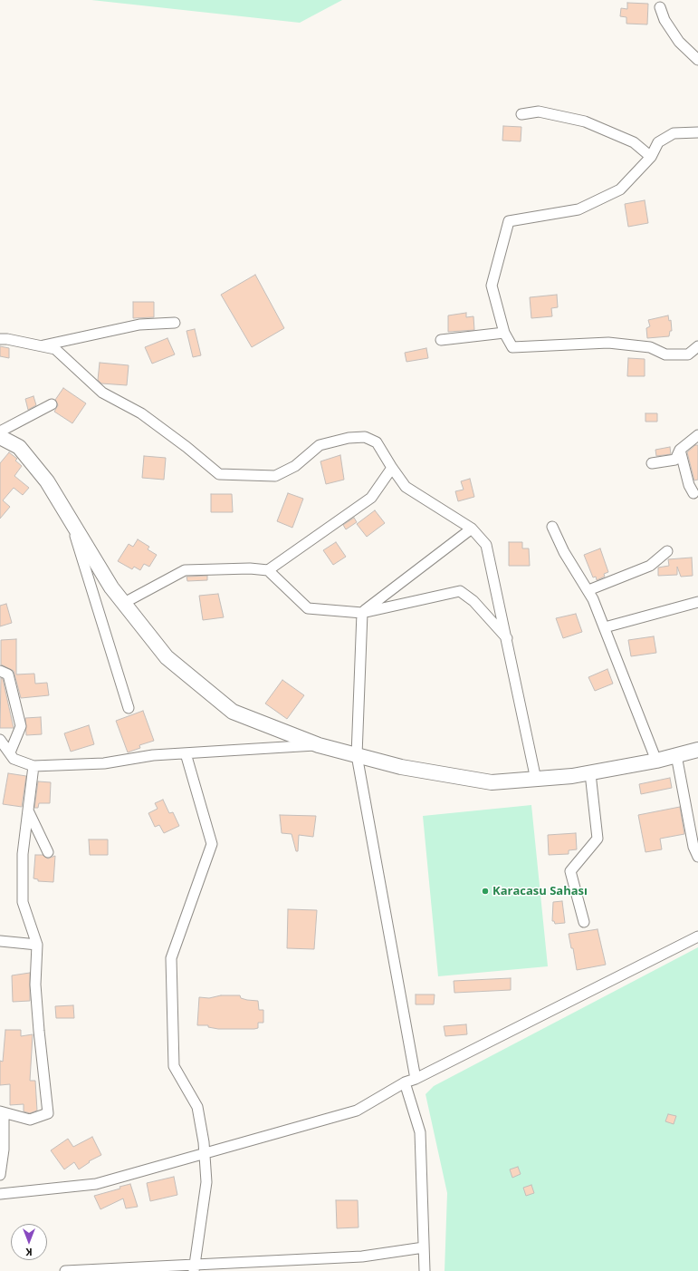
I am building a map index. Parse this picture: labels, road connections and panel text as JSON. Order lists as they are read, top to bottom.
{
  "places": ["Karacasu Sahası"],
  "north": "bottom"
}
